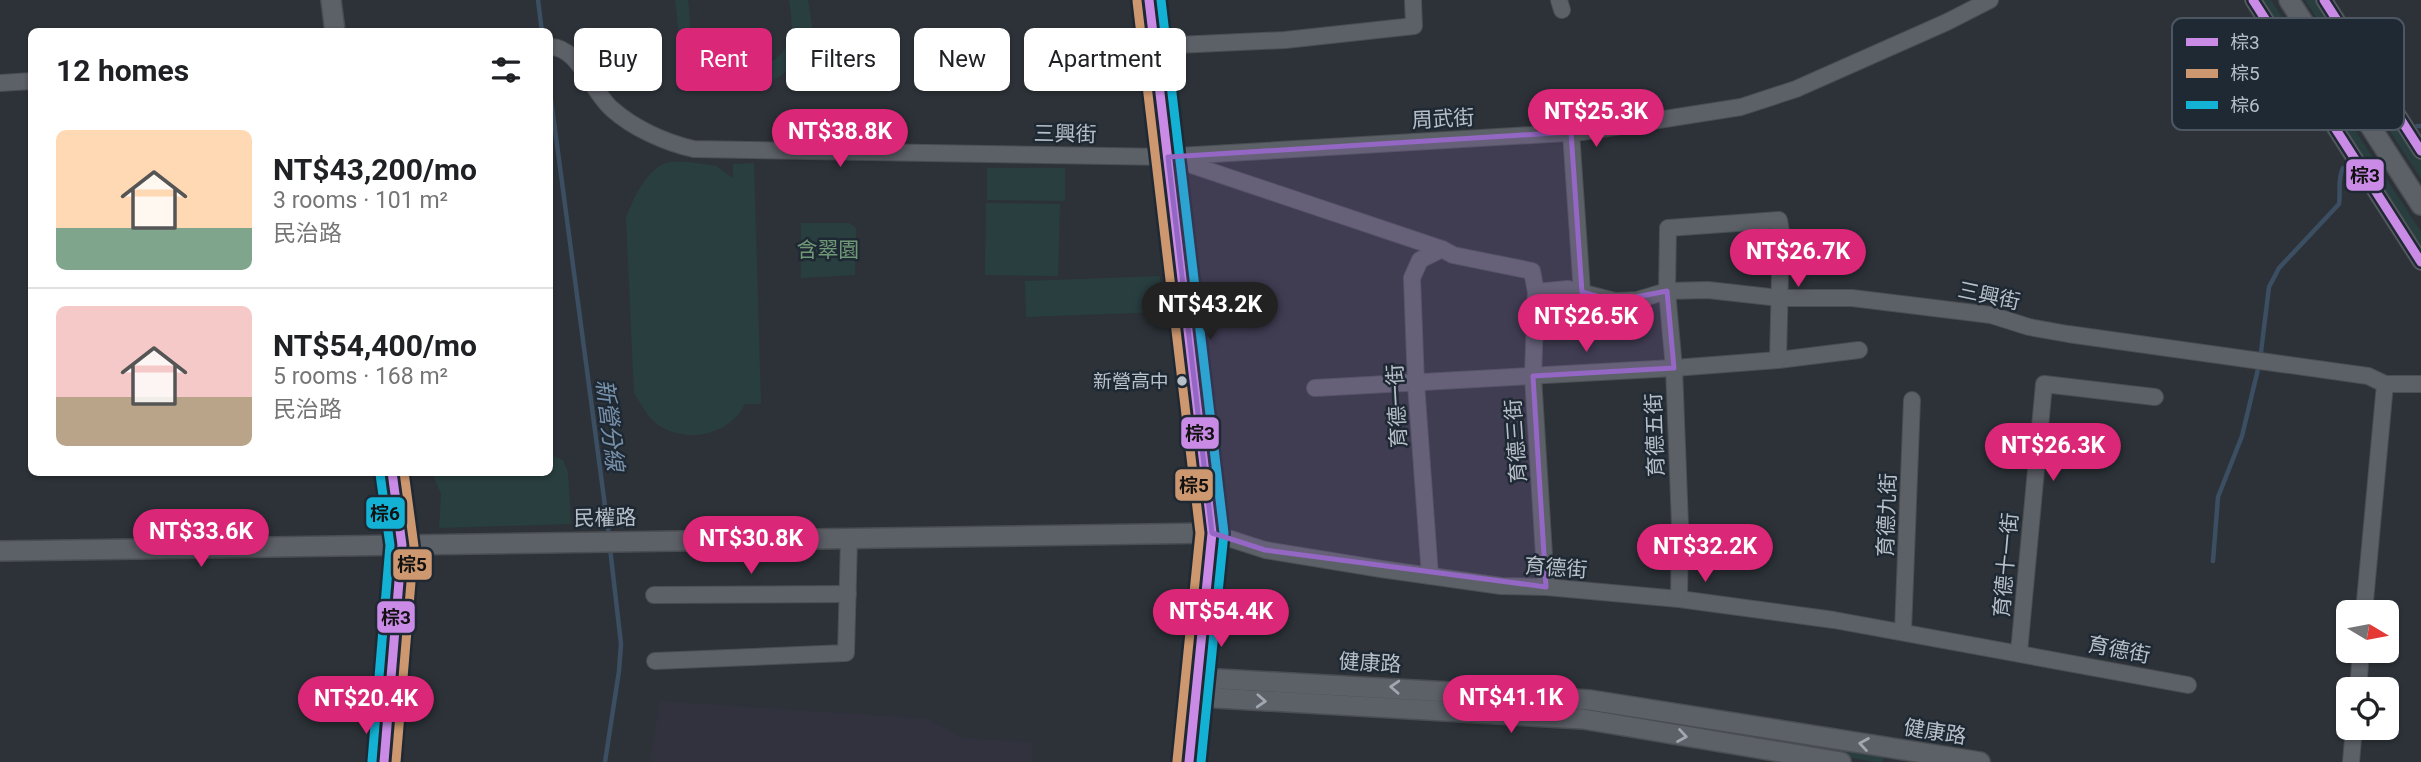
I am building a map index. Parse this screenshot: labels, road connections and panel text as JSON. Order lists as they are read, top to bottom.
{
  "streets": {
    "street": [
      "周武街",
      "三興街",
      "育德一街",
      "育德五街",
      "育德三街",
      "育德九街",
      "民權路",
      "育德十一街",
      "育德街",
      "健康路"
    ]
  },
  "crossings": [
    ["周武街", "三興街"],
    ["三興街", "育德一街"],
    ["三興街", "育德五街"],
    ["三興街", "育德三街"],
    ["育德一街", "育德街"],
    ["育德五街", "育德街"],
    ["育德三街", "育德街"],
    ["育德九街", "育德街"],
    ["民權路", "育德街"],
    ["育德十一街", "育德街"]
  ],
  "water": ["新營分線"],
  "parks": ["含翠園"],
  "places": ["新營高中"],
  "lines": ["transit line 棕3", "transit line 棕6", "transit line 棕5"],
  "legend": ["棕3", "棕5", "棕6"],
  "north": "right",
  "page": {
    "chip": [
      "Buy",
      "Rent",
      "Filters",
      "New",
      "Apartment"
    ],
    "heading": "12 homes",
    "price": [
      "NT$25.3K",
      "NT$38.8K",
      "NT$26.7K",
      "NT$43.2K",
      "NT$26.5K",
      "NT$26.3K",
      "NT$33.6K",
      "NT$30.8K",
      "NT$32.2K",
      "NT$54.4K",
      "NT$41.1K",
      "NT$20.4K"
    ],
    "list": [
      {
        "name": "NT$43,200/mo",
        "note": "3 rooms · 101 m² · 民治路"
      },
      {
        "name": "NT$54,400/mo",
        "note": "5 rooms · 168 m² · 民治路"
      }
    ]
  }
}
